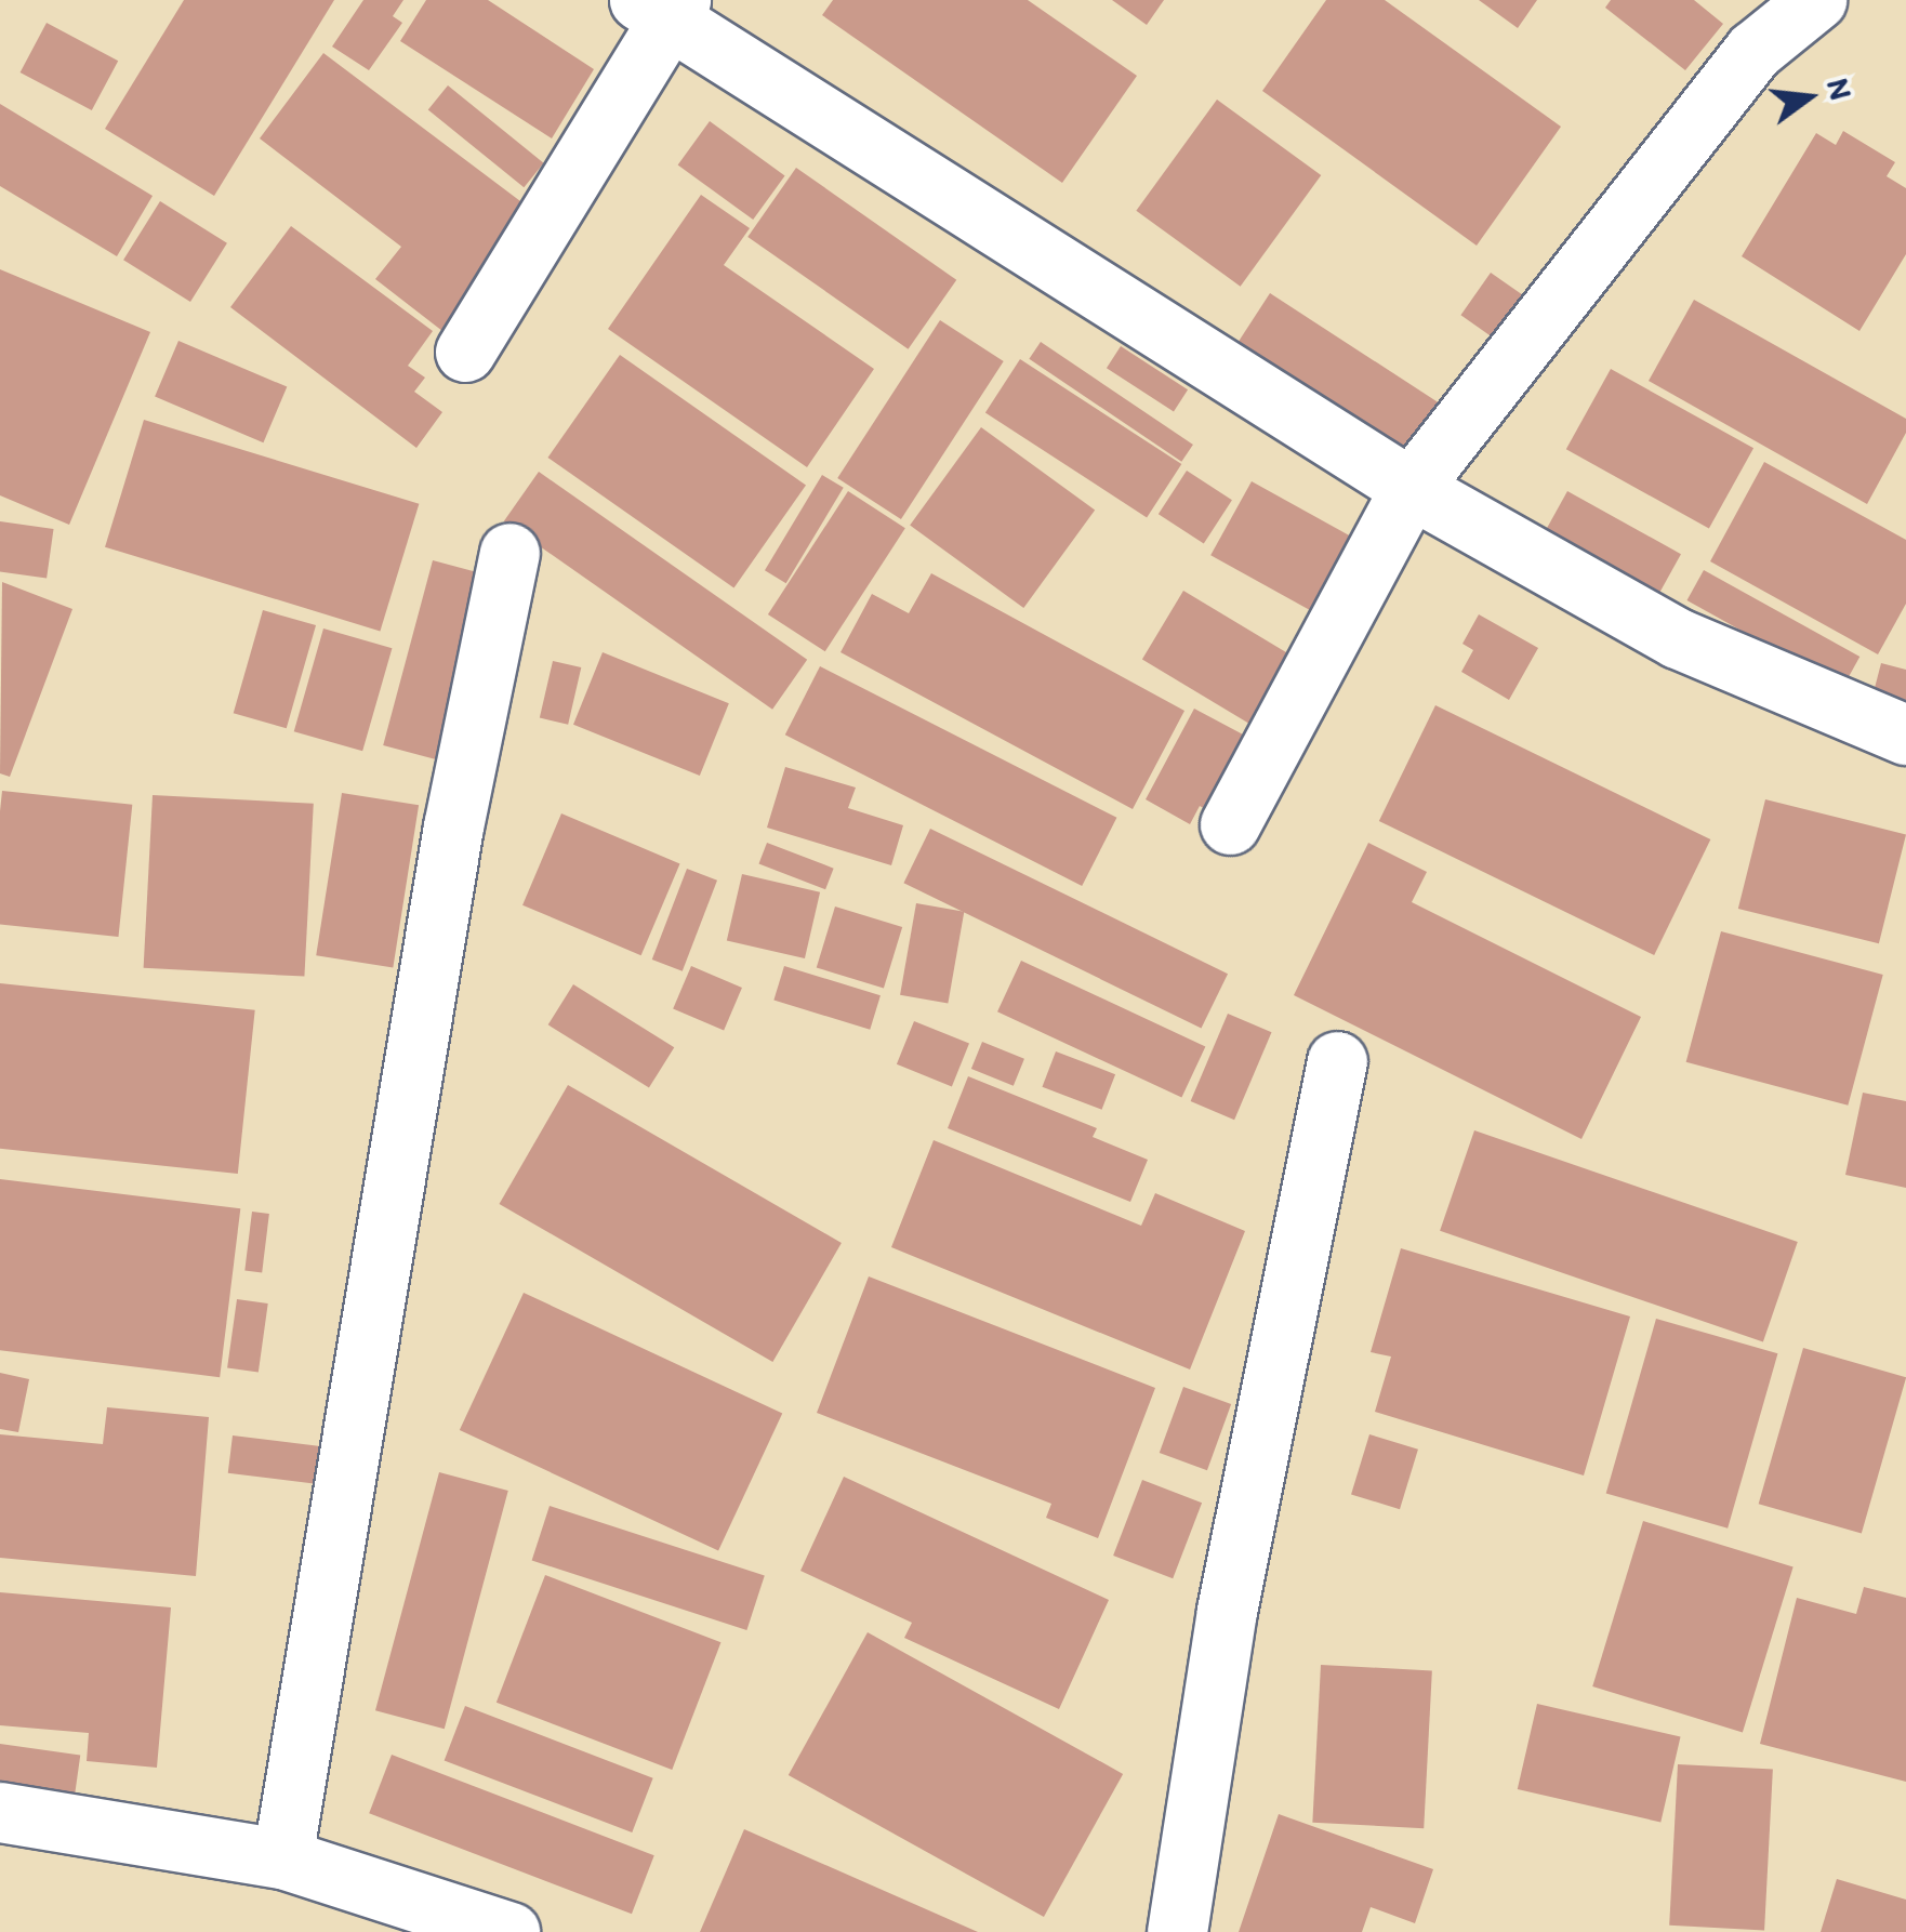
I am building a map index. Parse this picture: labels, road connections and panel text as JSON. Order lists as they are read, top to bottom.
{
  "north": "right"
}
